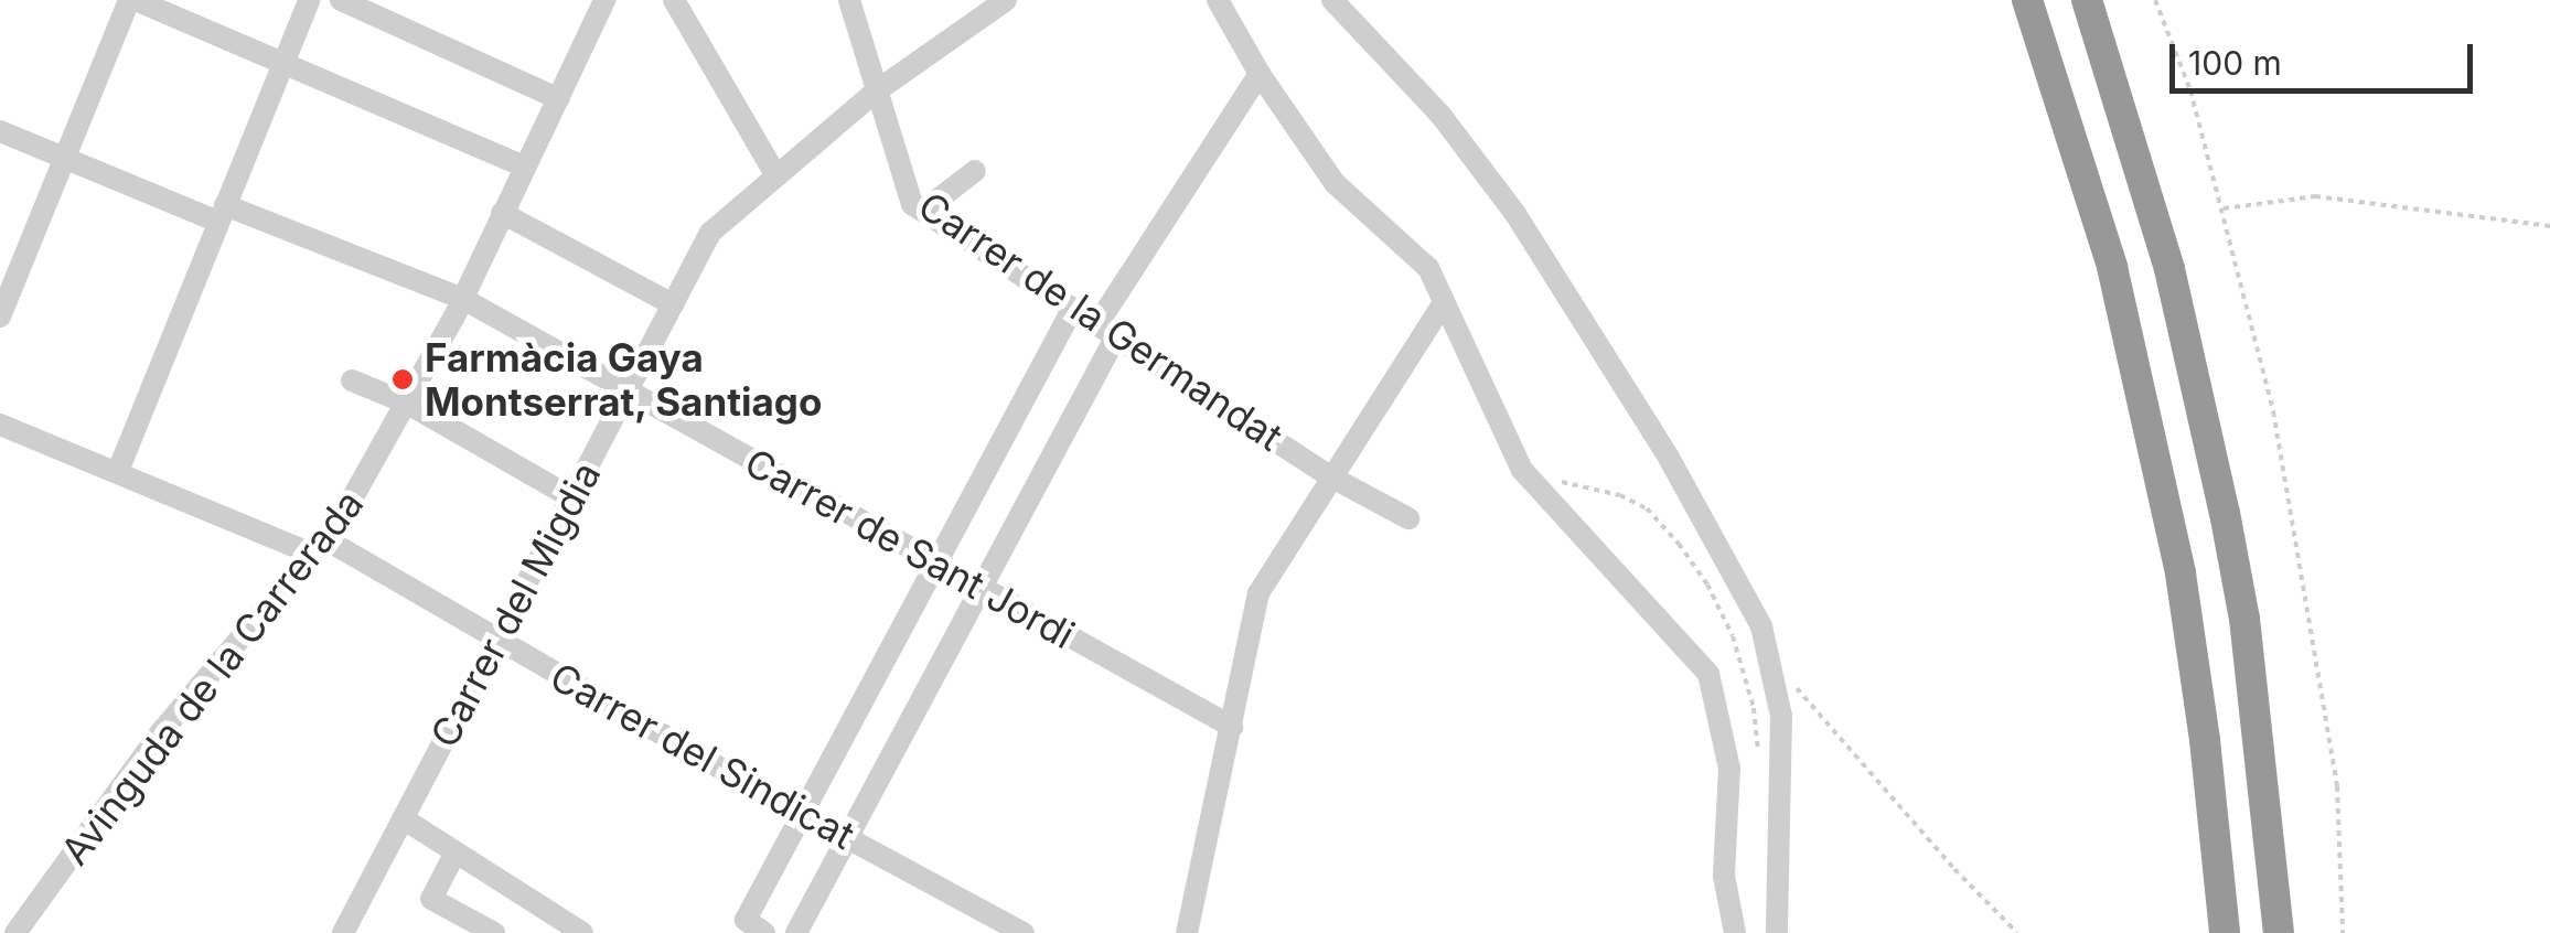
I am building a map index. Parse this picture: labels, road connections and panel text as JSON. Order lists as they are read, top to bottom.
{
  "streets": {
    "street": [
      "Carrer de la Germandat",
      "Carrer de Sant Jordi",
      "Carrer del Migdia",
      "Avinguda de la Carrerada",
      "Carrer del Sindicat"
    ]
  },
  "crossings": [
    ["Carrer de la Germandat", "Carrer del Migdia"],
    ["Carrer de Sant Jordi", "Carrer del Migdia"],
    ["Carrer de Sant Jordi", "Avinguda de la Carrerada"],
    ["Carrer del Migdia", "Carrer del Sindicat"],
    ["Avinguda de la Carrerada", "Carrer del Sindicat"]
  ],
  "places": ["Farmàcia Gaya Montserrat, Santiago"],
  "scale_bar": "100 m"
}
